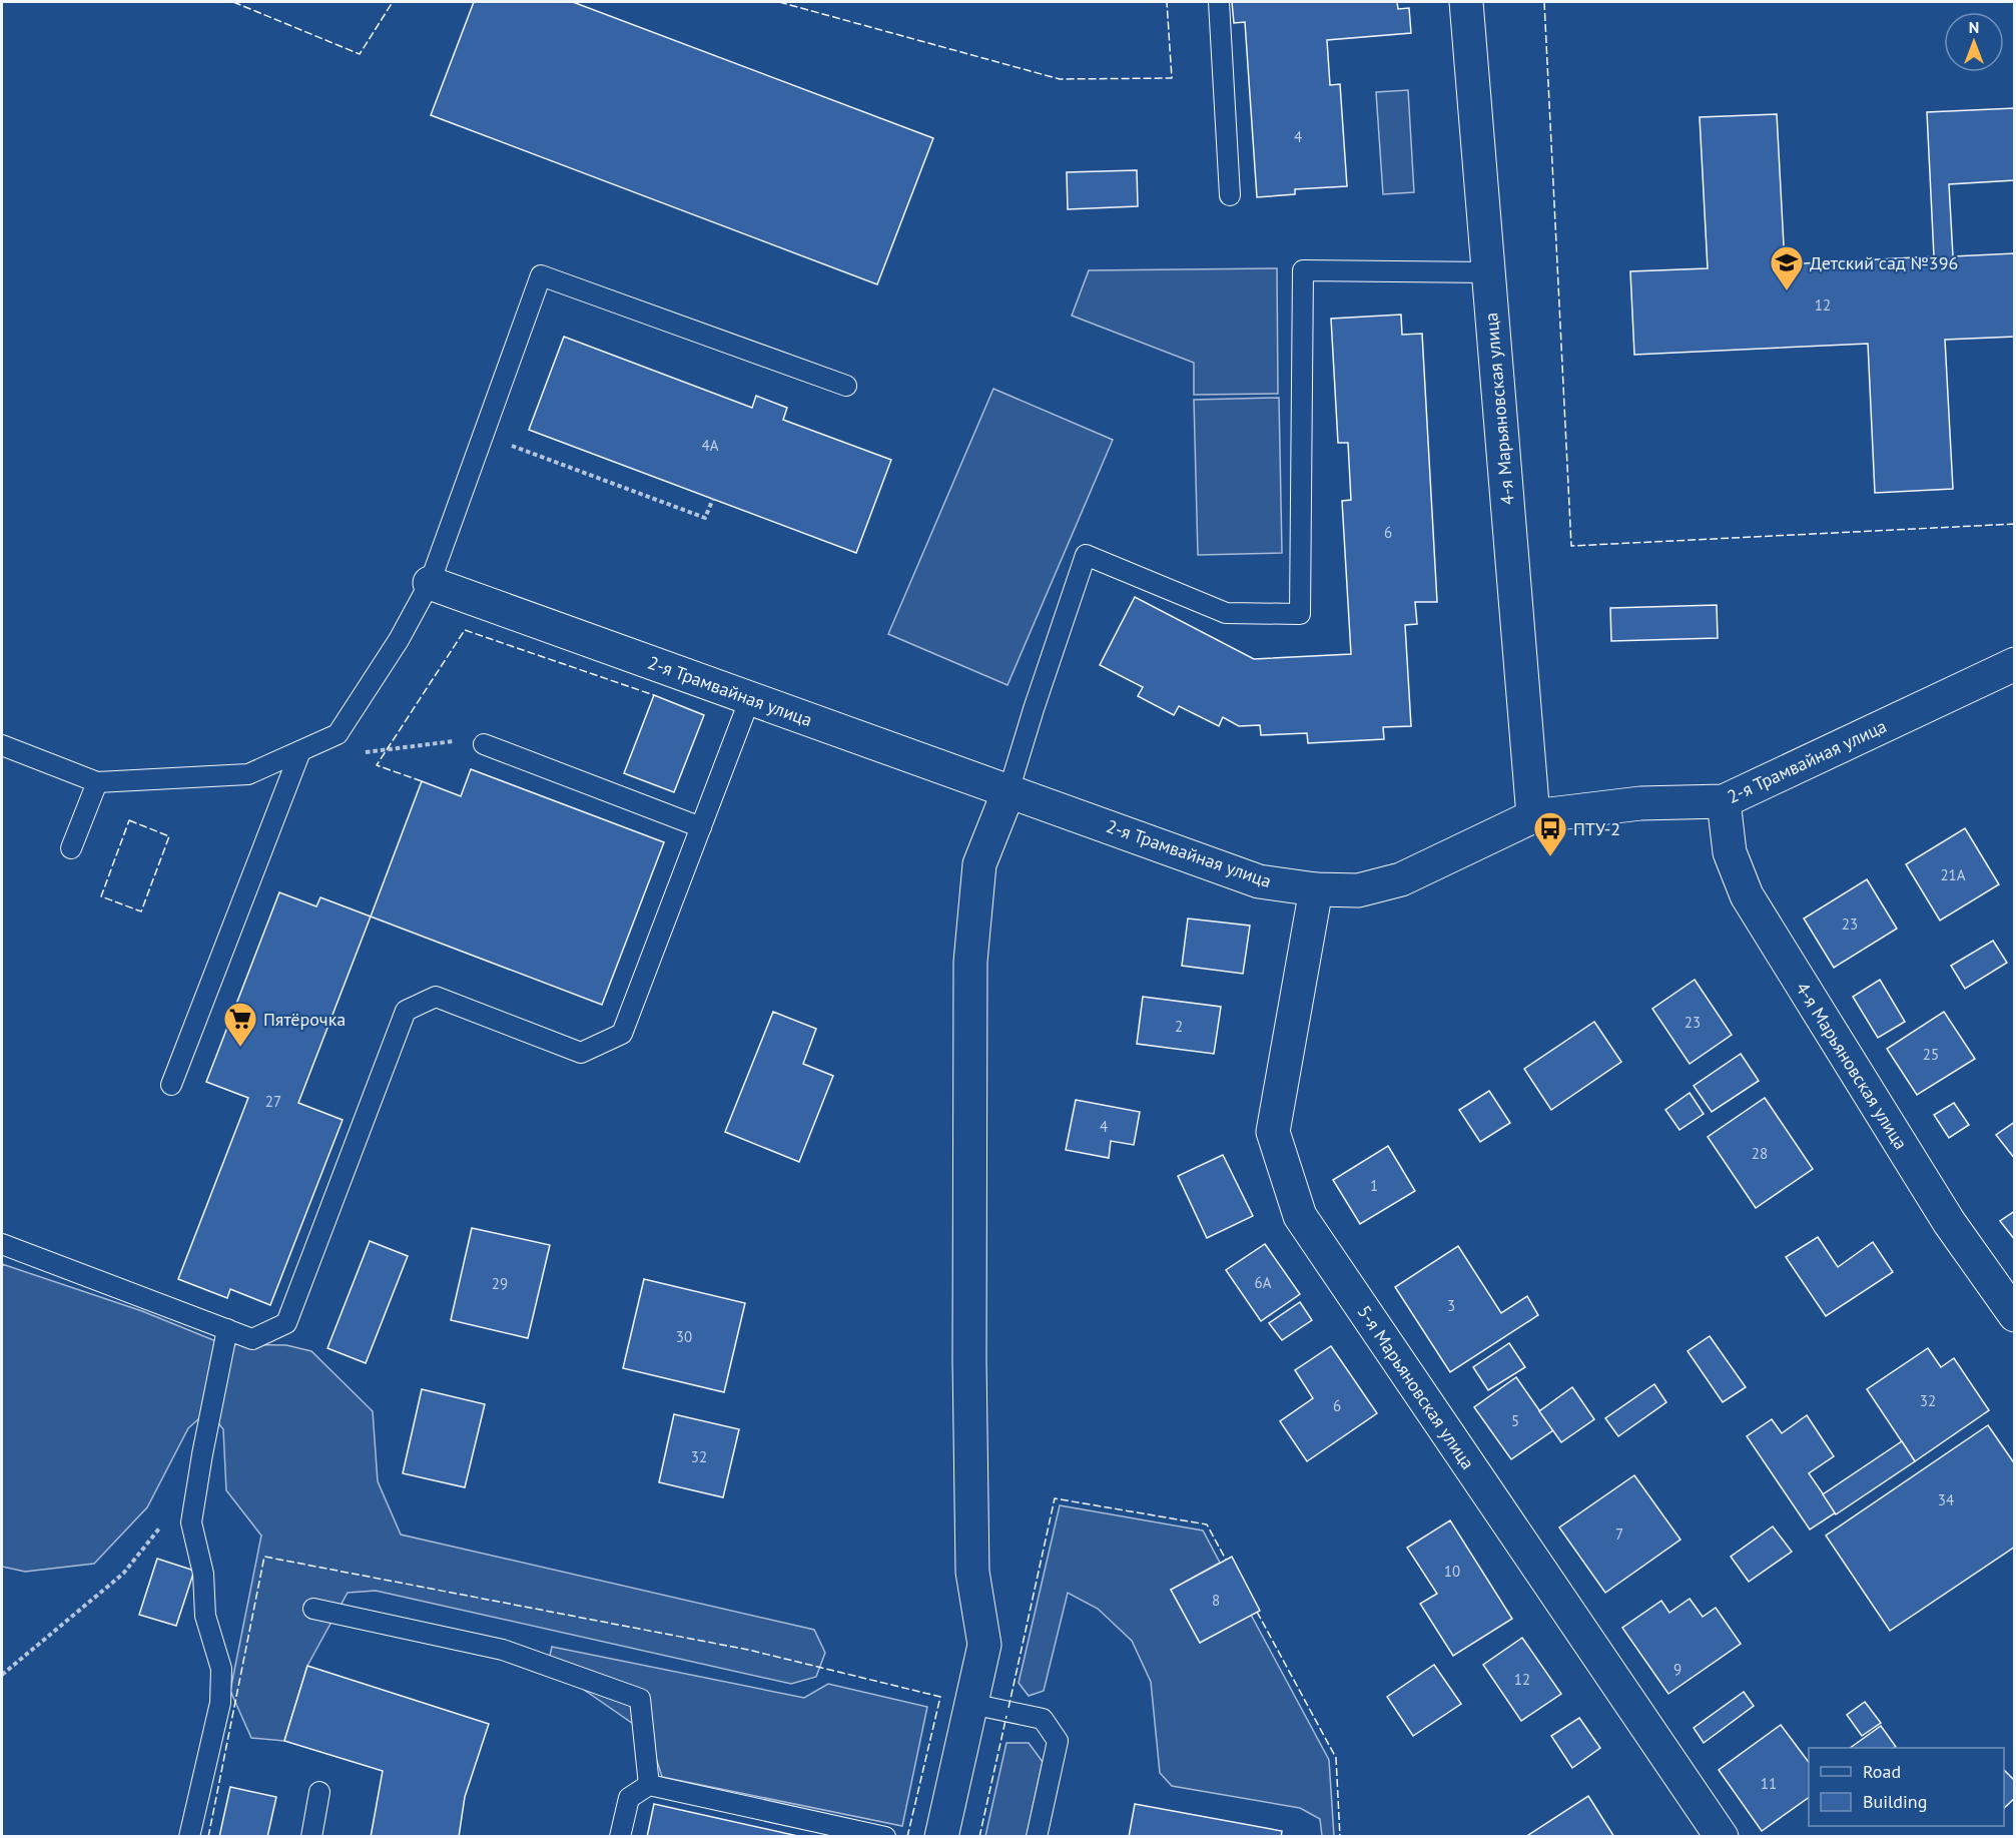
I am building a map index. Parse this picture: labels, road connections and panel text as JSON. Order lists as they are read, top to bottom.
{
  "streets": {
    "street": ["4-я Марьяновская улица", "2-я Трамвайная улица", "5-я Марьяновская улица"]
  },
  "crossings": [
    ["4-я Марьяновская улица", "2-я Трамвайная улица"],
    ["2-я Трамвайная улица", "5-я Марьяновская улица"]
  ],
  "places": {
    "school or university": ["Детский сад №396"],
    "bus stop": ["ПТУ-2"],
    "supermarket": ["Пятёрочка"]
  },
  "house_numbers": [
    "4",
    "12",
    "4А",
    "6",
    "21А",
    "23",
    "23",
    "2",
    "25",
    "27",
    "4",
    "28",
    "1",
    "6А",
    "29",
    "3",
    "30",
    "32",
    "6",
    "5",
    "32",
    "34",
    "7",
    "10",
    "8",
    "9",
    "12",
    "11"
  ],
  "legend": ["Road", "Building"],
  "north": "top"
}
